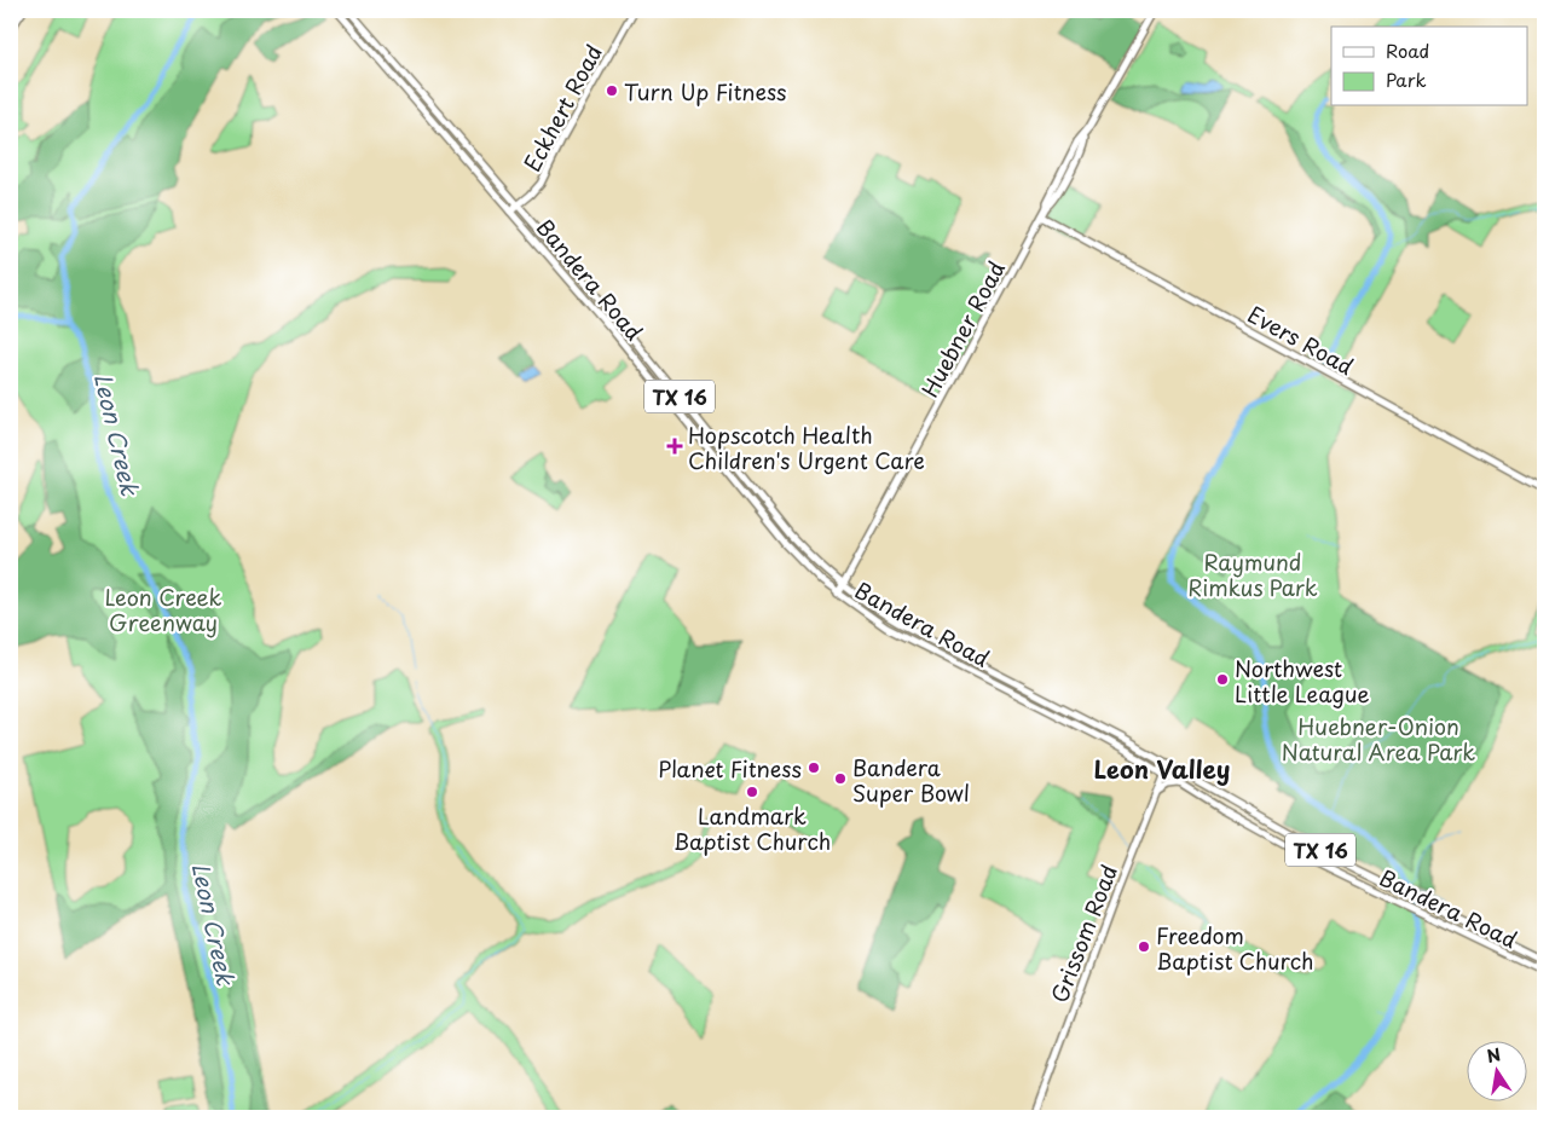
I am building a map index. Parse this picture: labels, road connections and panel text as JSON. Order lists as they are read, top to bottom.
{
  "streets": {
    "main road": [
      "Eckhert Road",
      "Bandera Road",
      "Huebner Road",
      "Evers Road",
      "TX 16",
      "Grissom Road"
    ]
  },
  "crossings": [
    ["Eckhert Road", "Bandera Road"],
    ["Bandera Road", "Huebner Road"],
    ["Bandera Road", "Grissom Road"],
    ["Huebner Road", "Evers Road"]
  ],
  "districts": ["Leon Valley"],
  "water": ["Leon Creek"],
  "parks": ["Raymund Rimkus Park", "Leon Creek Greenway", "Huebner-Onion Natural Area Park"],
  "places": {
    "other": [
      "Turn Up Fitness",
      "Northwest Little League",
      "Planet Fitness",
      "Bandera Super Bowl",
      "Landmark Baptist Church",
      "Freedom Baptist Church"
    ],
    "health": ["Hopscotch Health Children's Urgent Care"]
  },
  "legend": ["Road", "Park"],
  "north": "top"
}
